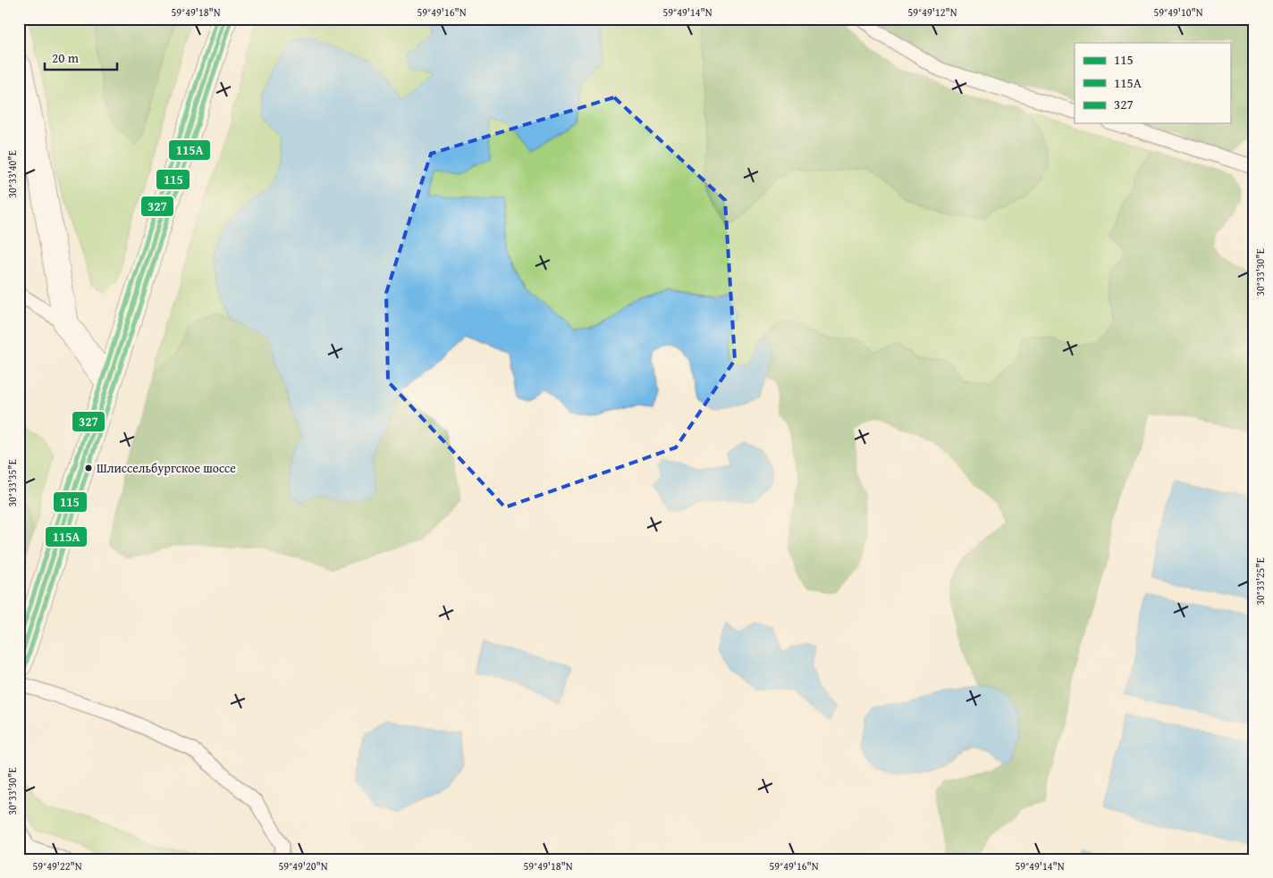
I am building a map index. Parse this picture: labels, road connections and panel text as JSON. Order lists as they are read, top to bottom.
{
  "places": ["Шлиссельбургское шоссе"],
  "lines": ["transit line 115", "transit line 327", "transit line 115А"],
  "legend": ["115", "115А", "327"],
  "scale_bar": "20 m",
  "coordinates": [
    "59°49'18\"N",
    "59°49'16\"N",
    "59°49'14\"N",
    "59°49'12\"N",
    "59°49'10\"N",
    "30°33'40\"E",
    "30°33'30\"E",
    "30°33'35\"E",
    "30°33'25\"E",
    "59°49'22\"N",
    "59°49'20\"N"
  ]
}
